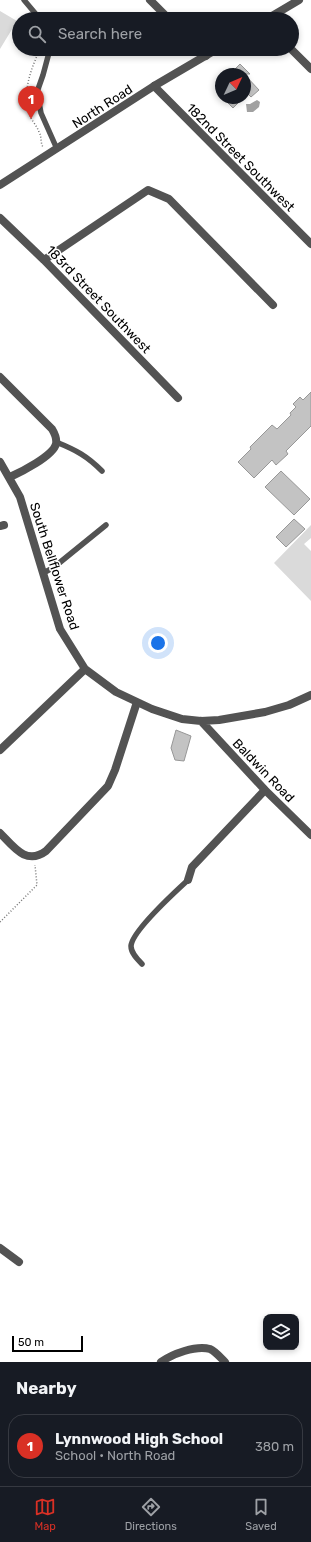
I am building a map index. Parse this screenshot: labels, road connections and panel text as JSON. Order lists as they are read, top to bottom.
{
  "streets": {
    "street": [
      "North Road",
      "182nd Street Southwest",
      "183rd Street Southwest",
      "South Bellflower Road",
      "Baldwin Road"
    ]
  },
  "crossings": [
    ["North Road", "182nd Street Southwest"],
    ["South Bellflower Road", "Baldwin Road"]
  ],
  "scale_bar": "50 m",
  "north": "top right",
  "page": {
    "search": "Search here",
    "pins": "1",
    "scale": "50 m",
    "heading": "Nearby",
    "list": [
      {
        "mark": "1",
        "name": "Lynnwood High School",
        "note": "School · North Road",
        "value": "380 m"
      }
    ],
    "nav": ["Map", "Directions", "Saved"]
  }
}
